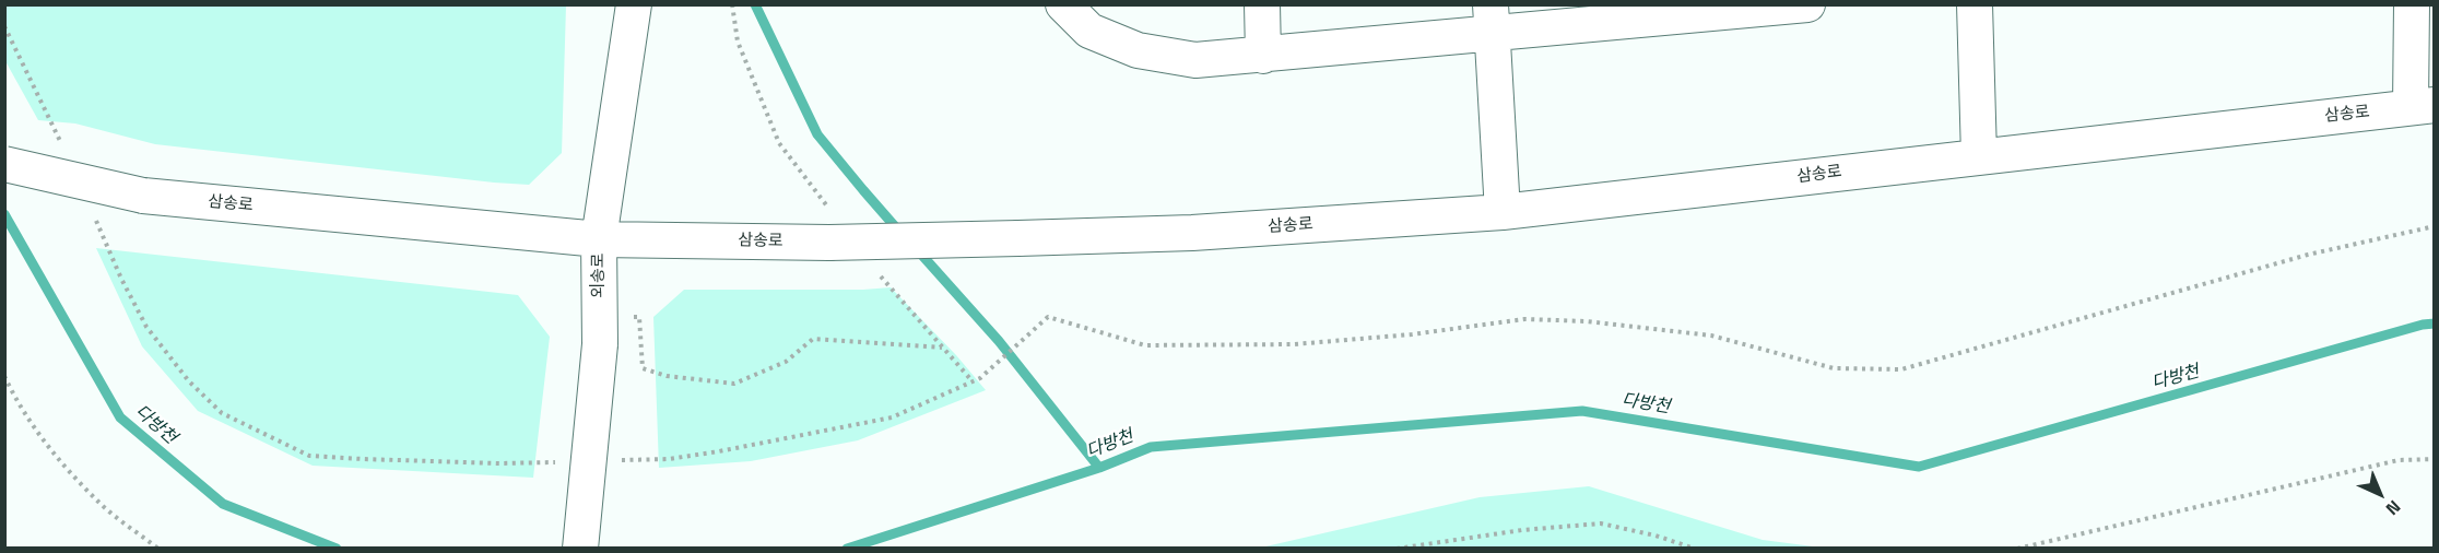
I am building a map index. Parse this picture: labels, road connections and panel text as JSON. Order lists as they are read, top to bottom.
{
  "streets": {
    "street": ["삼송로", "외송로"]
  },
  "crossings": [
    ["삼송로", "외송로"]
  ],
  "water": ["다방천"],
  "north": "bottom right"
}
